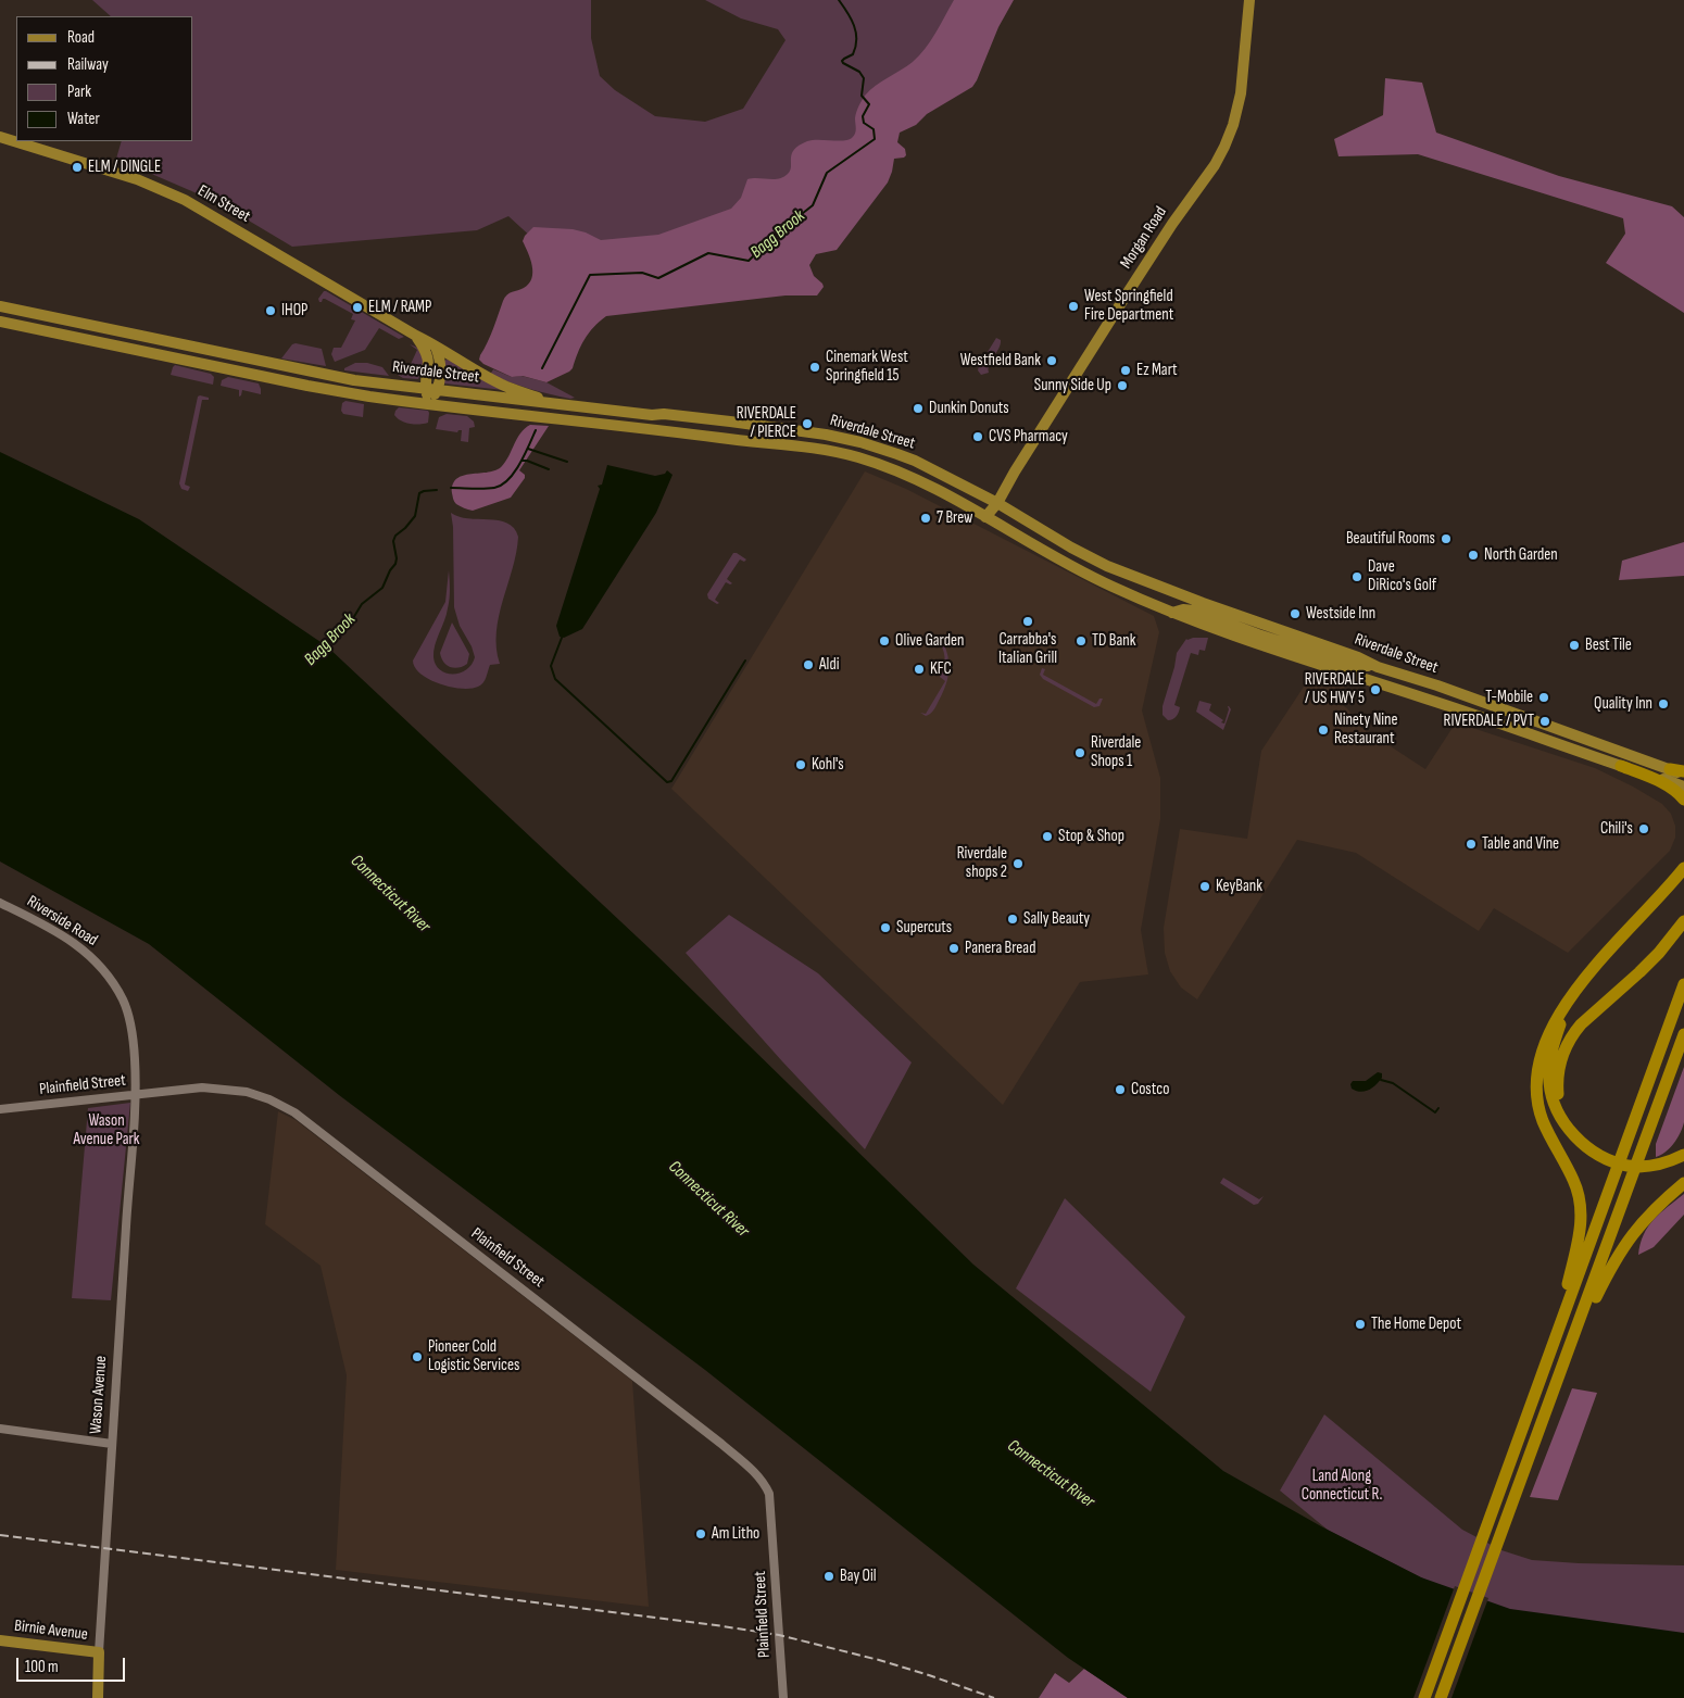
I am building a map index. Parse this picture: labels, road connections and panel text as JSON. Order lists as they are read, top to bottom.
{
  "streets": {
    "main road": [
      "Elm Street",
      "Morgan Road",
      "Riverdale Street",
      "Wason Avenue",
      "Birnie Avenue"
    ],
    "street": ["Riverside Road", "Plainfield Street"]
  },
  "crossings": [
    ["Elm Street", "Riverdale Street"],
    ["Morgan Road", "Riverdale Street"],
    ["Riverside Road", "Plainfield Street"],
    ["Riverside Road", "Wason Avenue"],
    ["Plainfield Street", "Wason Avenue"],
    ["Wason Avenue", "Birnie Avenue"]
  ],
  "water": ["Bagg Brook", "Connecticut River"],
  "parks": ["Wason Avenue Park", "Land Along Connecticut R."],
  "places": [
    "ELM / DINGLE",
    "West Springfield Fire Department",
    "ELM / RAMP",
    "IHOP",
    "Westfield Bank",
    "Cinemark West Springfield 15",
    "Ez Mart",
    "Sunny Side Up",
    "Dunkin Donuts",
    "RIVERDALE / PIERCE",
    "CVS Pharmacy",
    "7 Brew",
    "Beautiful Rooms",
    "North Garden",
    "Dave DiRico's Golf",
    "Westside Inn",
    "Carrabba's Italian Grill",
    "Olive Garden",
    "TD Bank",
    "Best Tile",
    "Aldi",
    "KFC",
    "RIVERDALE / US HWY 5",
    "T-Mobile",
    "Quality Inn",
    "RIVERDALE / PVT",
    "Ninety Nine Restaurant",
    "Riverdale Shops 1",
    "Kohl's",
    "Chili's",
    "Stop & Shop",
    "Table and Vine",
    "Riverdale shops 2",
    "KeyBank",
    "Sally Beauty",
    "Supercuts",
    "Panera Bread",
    "Costco",
    "The Home Depot",
    "Pioneer Cold Logistic Services",
    "Am Litho",
    "Bay Oil"
  ],
  "legend": [
    "Road",
    "Railway",
    "Park",
    "Water"
  ],
  "scale_bar": "100 m"
}
